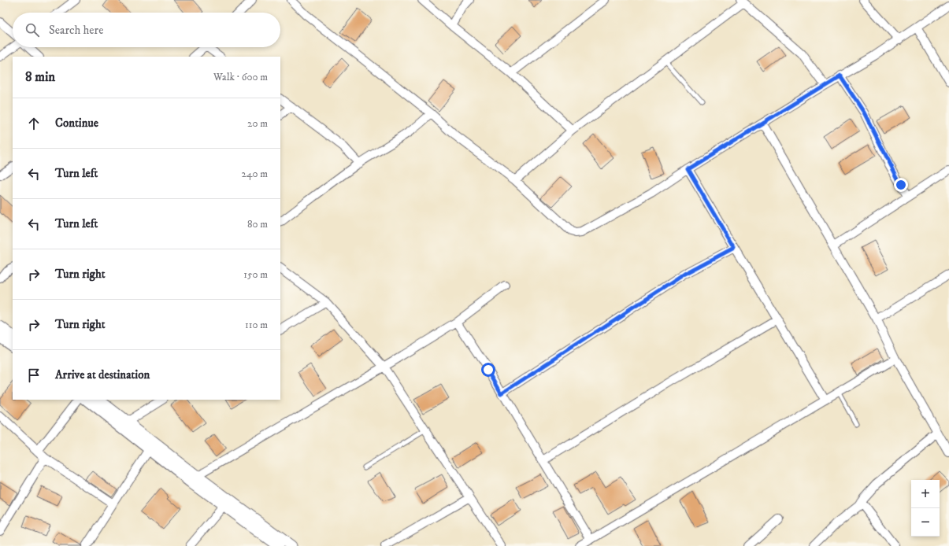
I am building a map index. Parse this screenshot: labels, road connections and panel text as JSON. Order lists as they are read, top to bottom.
{
  "page": {
    "search": "Search here",
    "heading": ["8 min", "Walk · 600 m"],
    "list": [
      ["Continue", "20 m"],
      ["Turn left", "240 m"],
      ["Turn left", "80 m"],
      ["Turn right", "150 m"],
      ["Turn right", "110 m"],
      "Arrive at destination"
    ],
    "map_buttons": ["+", "−"]
  }
}
